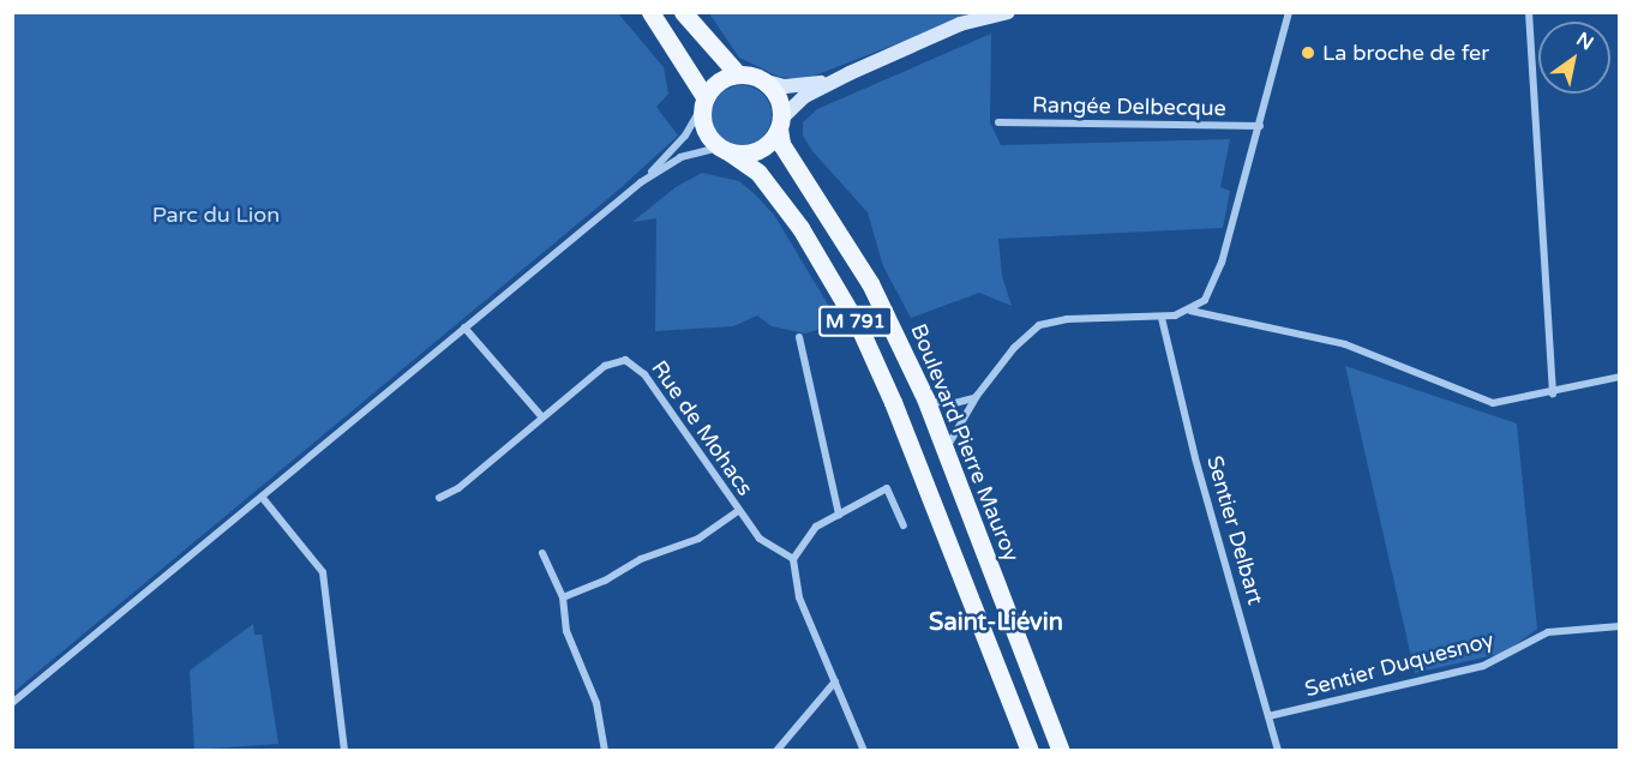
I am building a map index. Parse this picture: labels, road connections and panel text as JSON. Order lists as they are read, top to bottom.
{
  "streets": {
    "main road": ["M 791", "Boulevard Pierre Mauroy"],
    "street": [
      "Rangée Delbecque",
      "Rue de Mohacs",
      "Sentier Delbart",
      "Sentier Duquesnoy"
    ]
  },
  "crossings": [
    ["M 791", "Boulevard Pierre Mauroy"],
    ["Sentier Delbart", "Sentier Duquesnoy"]
  ],
  "districts": ["Saint-Liévin"],
  "parks": ["Parc du Lion"],
  "places": ["La broche de fer"],
  "north": "top right"
}
